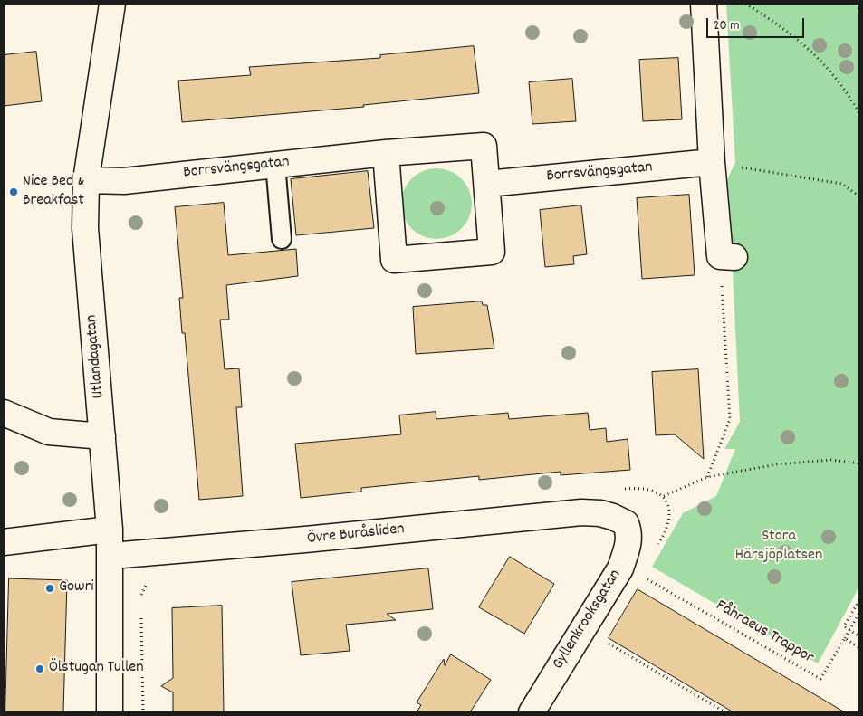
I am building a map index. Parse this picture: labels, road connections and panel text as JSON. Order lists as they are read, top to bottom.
{
  "streets": {
    "street": [
      "Borrsvängsgatan",
      "Utlandagatan",
      "Övre Buråsliden",
      "Gyllenkrooksgatan"
    ],
    "path": ["Fåhraeus Trappor"]
  },
  "crossings": [
    ["Borrsvängsgatan", "Utlandagatan"],
    ["Utlandagatan", "Övre Buråsliden"],
    ["Övre Buråsliden", "Gyllenkrooksgatan"]
  ],
  "parks": ["Stora Härsjöplatsen"],
  "places": ["Nice Bed & Breakfast", "Gowri", "Ölstugan Tullen"],
  "scale_bar": "20 m"
}
